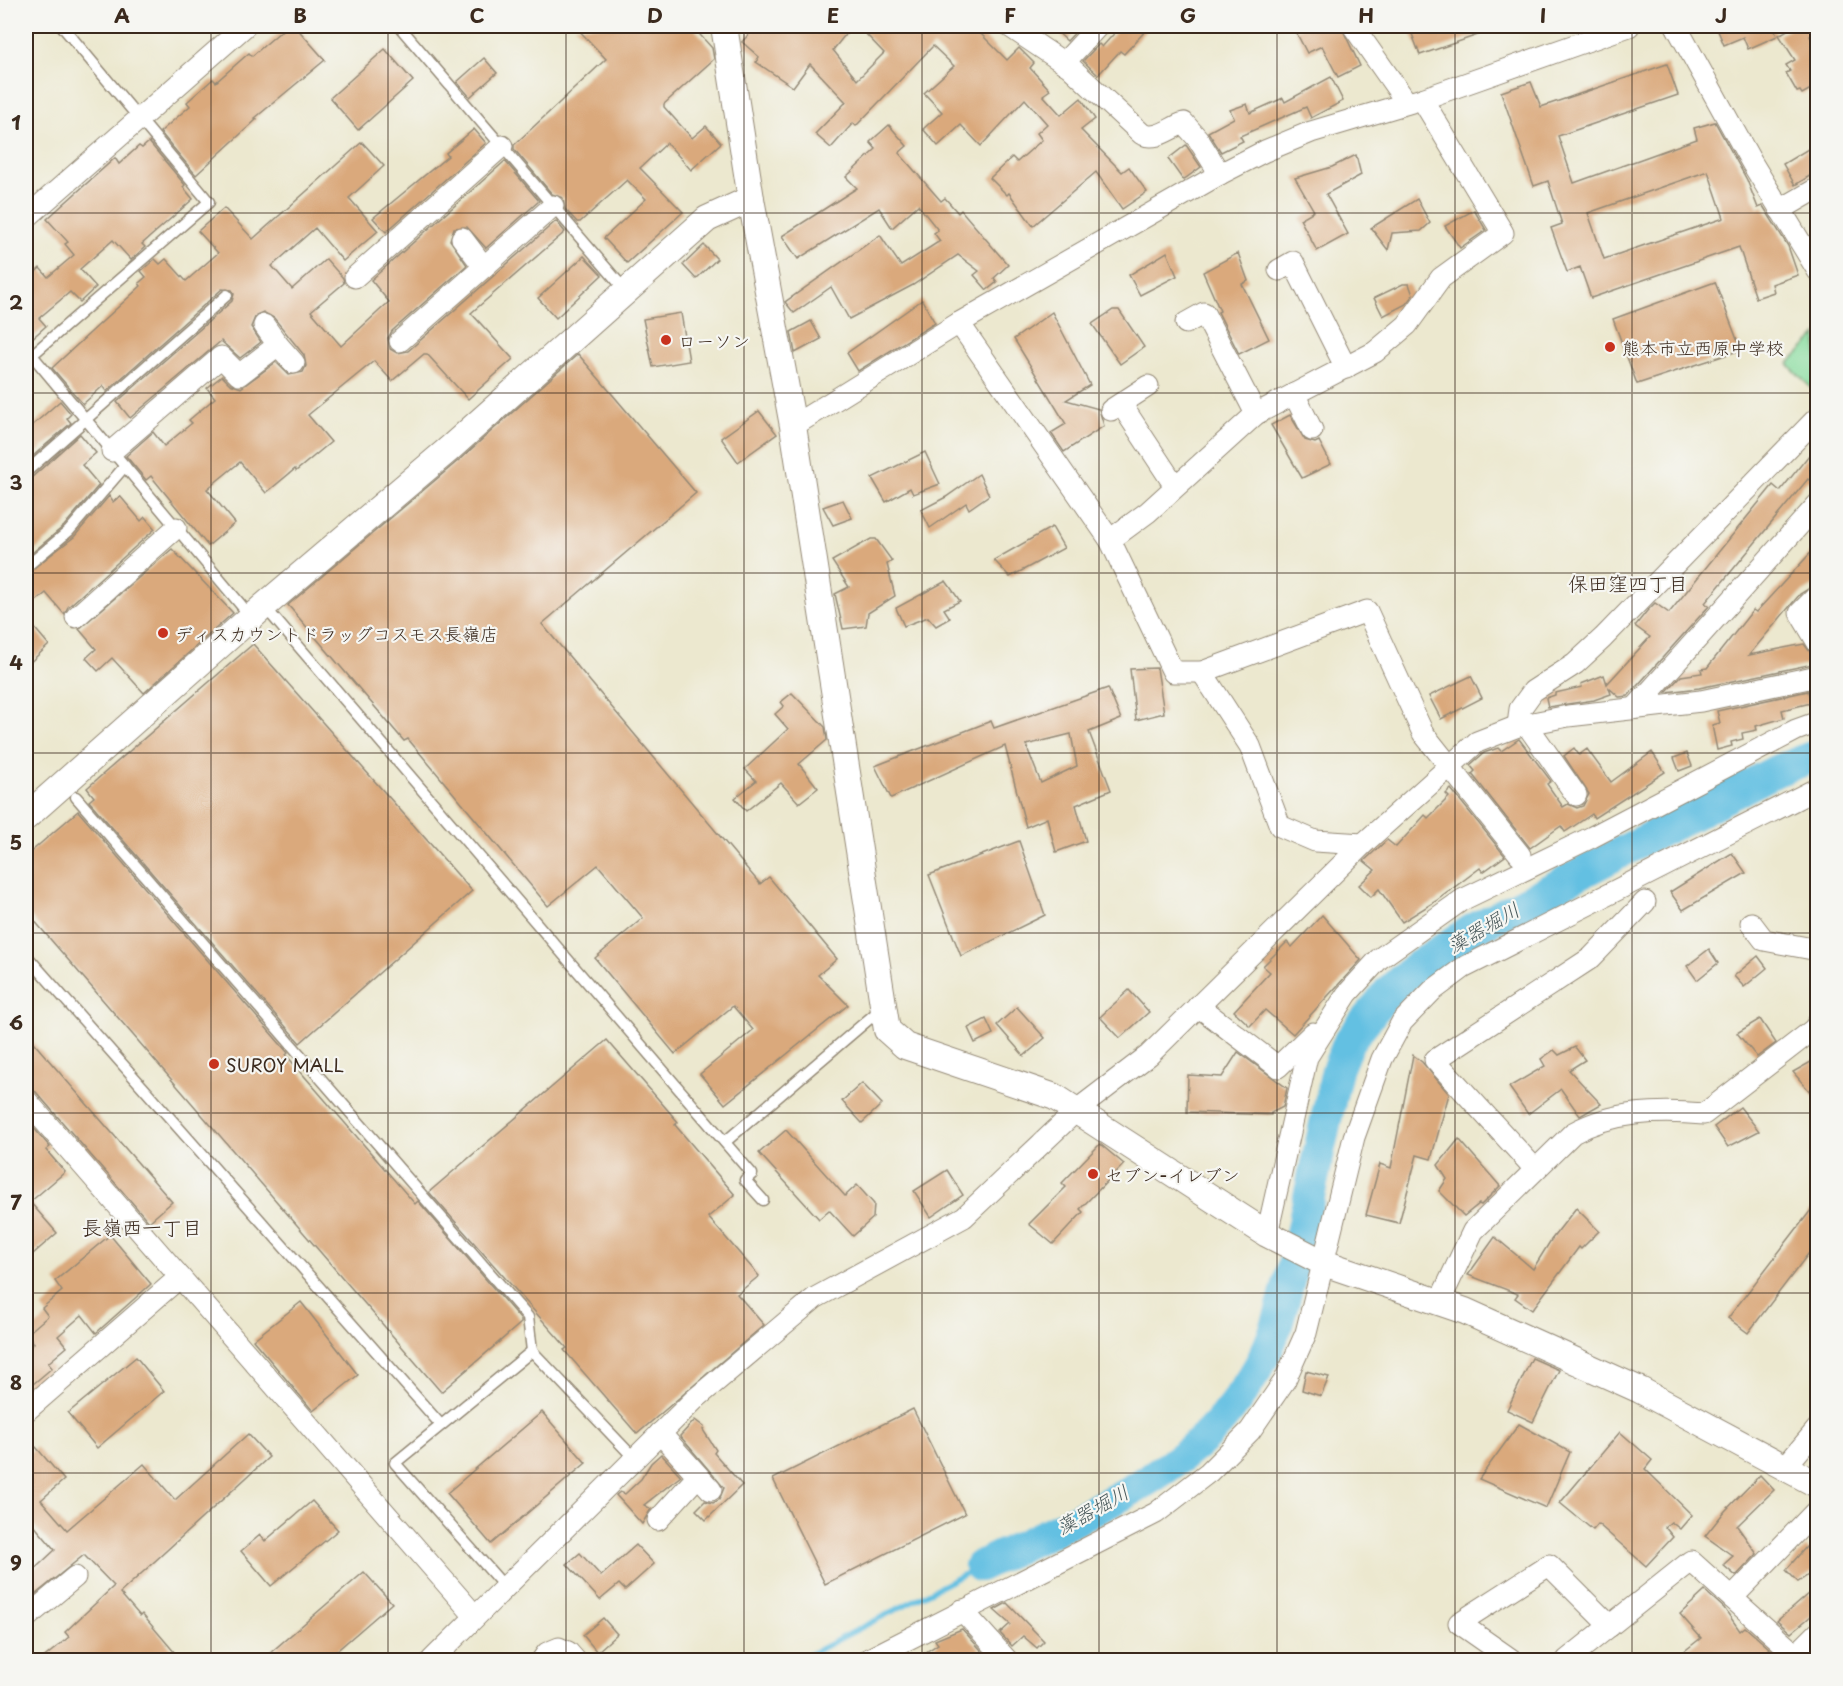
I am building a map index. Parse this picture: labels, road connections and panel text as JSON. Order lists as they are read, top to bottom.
{
  "districts": ["保田窪四丁目", "長嶺西一丁目"],
  "water": ["藻器堀川"],
  "places": [
    "ローソン",
    "熊本市立西原中学校",
    "ディスカウントドラッグコスモス長嶺店",
    "SUROY MALL",
    "セブン-イレブン"
  ],
  "grid": {
    "columns": [
      "A",
      "B",
      "C",
      "D",
      "E",
      "F",
      "G",
      "H",
      "I",
      "J"
    ],
    "rows": [
      "1",
      "2",
      "3",
      "4",
      "5",
      "6",
      "7",
      "8",
      "9"
    ]
  }
}
